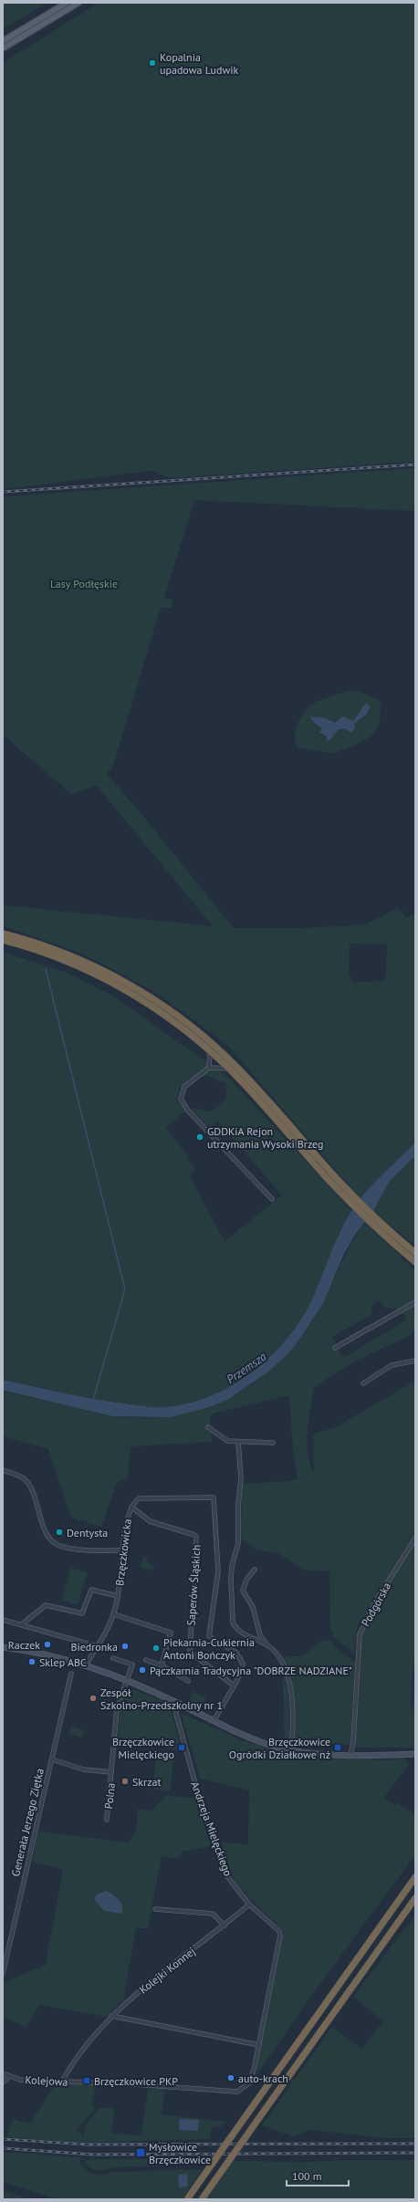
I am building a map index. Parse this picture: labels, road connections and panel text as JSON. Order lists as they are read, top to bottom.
{
  "streets": {
    "street": [
      "Brzęczkowicka",
      "Saperów Śląskich",
      "Podgórska",
      "Polna",
      "Generała Jerzego Ziętka",
      "Andrzeja Mielęckiego",
      "Kolejki Konnej",
      "Kolejowa"
    ]
  },
  "crossings": [
    ["Brzęczkowicka", "Saperów Śląskich"],
    ["Polna", "Generała Jerzego Ziętka"],
    ["Andrzeja Mielęckiego", "Kolejki Konnej"],
    ["Andrzeja Mielęckiego", "Kolejowa"],
    ["Kolejki Konnej", "Kolejowa"]
  ],
  "water": ["Przemsza"],
  "parks": ["Lasy Podłęskie"],
  "places": {
    "other": [
      "Kopalnia upadowa Ludwik",
      "GDDKiA Rejon utrzymania Wysoki Brzeg",
      "Dentysta",
      "Raczek",
      "Biedronka",
      "Piekarnia-Cukiernia Antoni Bończyk",
      "Sklep ABC",
      "Pączkarnia Tradycyjna \"DOBRZE NADZIANE\"",
      "Zespół Szkolno-Przedszkolny nr 1",
      "Skrzat",
      "auto-krach"
    ],
    "transit": [
      "Brzęczkowice Mielęckiego",
      "Brzęczkowice Ogródki Działkowe nż",
      "Brzęczkowice PKP",
      "Mysłowice Brzęczkowice"
    ]
  },
  "scale_bar": "100 m"
}
